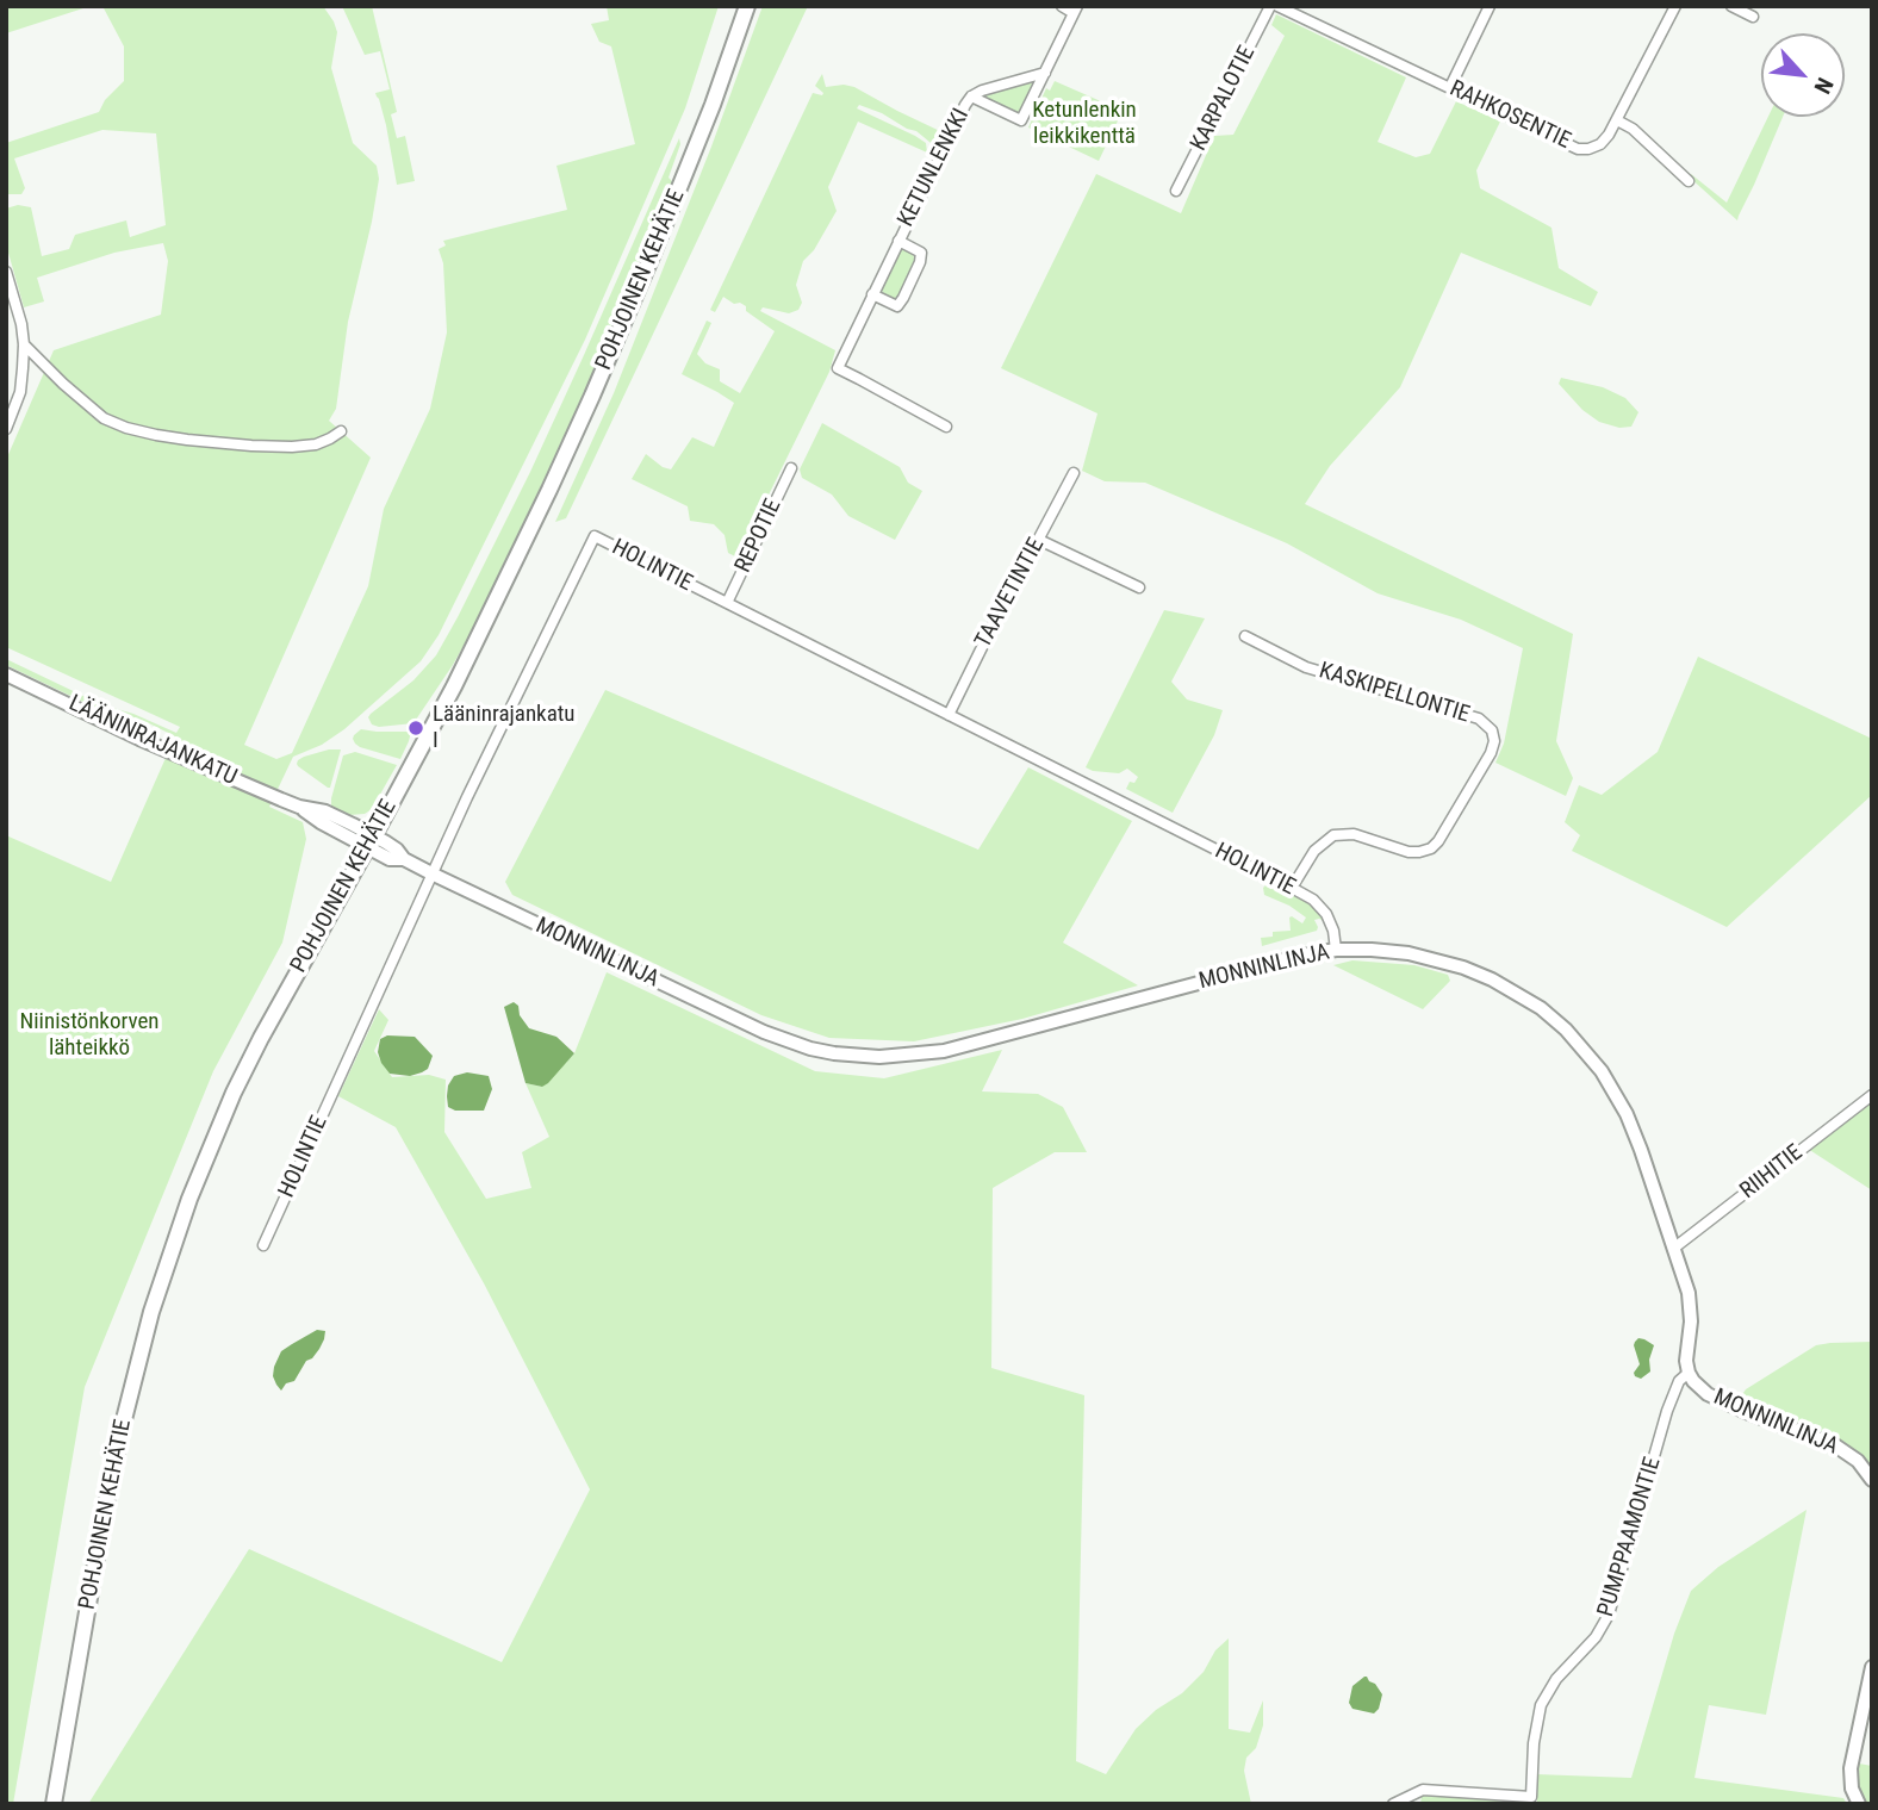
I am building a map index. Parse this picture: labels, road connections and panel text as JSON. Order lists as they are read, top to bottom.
{
  "streets": {
    "main road": ["POHJOINEN KEHÄTIE"],
    "street": [
      "KARPALOTIE",
      "RAHKOSENTIE",
      "KETUNLENKKI",
      "REPOTIE",
      "HOLINTIE",
      "TAAVETINTIE",
      "KASKIPELLONTIE",
      "LÄÄNINRAJANKATU",
      "MONNINLINJA",
      "RIIHITIE",
      "PUMPPAAMONTIE"
    ]
  },
  "crossings": [
    ["KARPALOTIE", "RAHKOSENTIE"],
    ["POHJOINEN KEHÄTIE", "LÄÄNINRAJANKATU"],
    ["POHJOINEN KEHÄTIE", "MONNINLINJA"],
    ["REPOTIE", "HOLINTIE"],
    ["HOLINTIE", "TAAVETINTIE"],
    ["HOLINTIE", "KASKIPELLONTIE"],
    ["HOLINTIE", "MONNINLINJA"],
    ["LÄÄNINRAJANKATU", "MONNINLINJA"],
    ["MONNINLINJA", "RIIHITIE"],
    ["MONNINLINJA", "PUMPPAAMONTIE"]
  ],
  "parks": ["Ketunlenkin leikkikenttä", "Niinistönkorven lähteikkö"],
  "places": ["Lääninrajankatu I"],
  "north": "bottom right"
}
